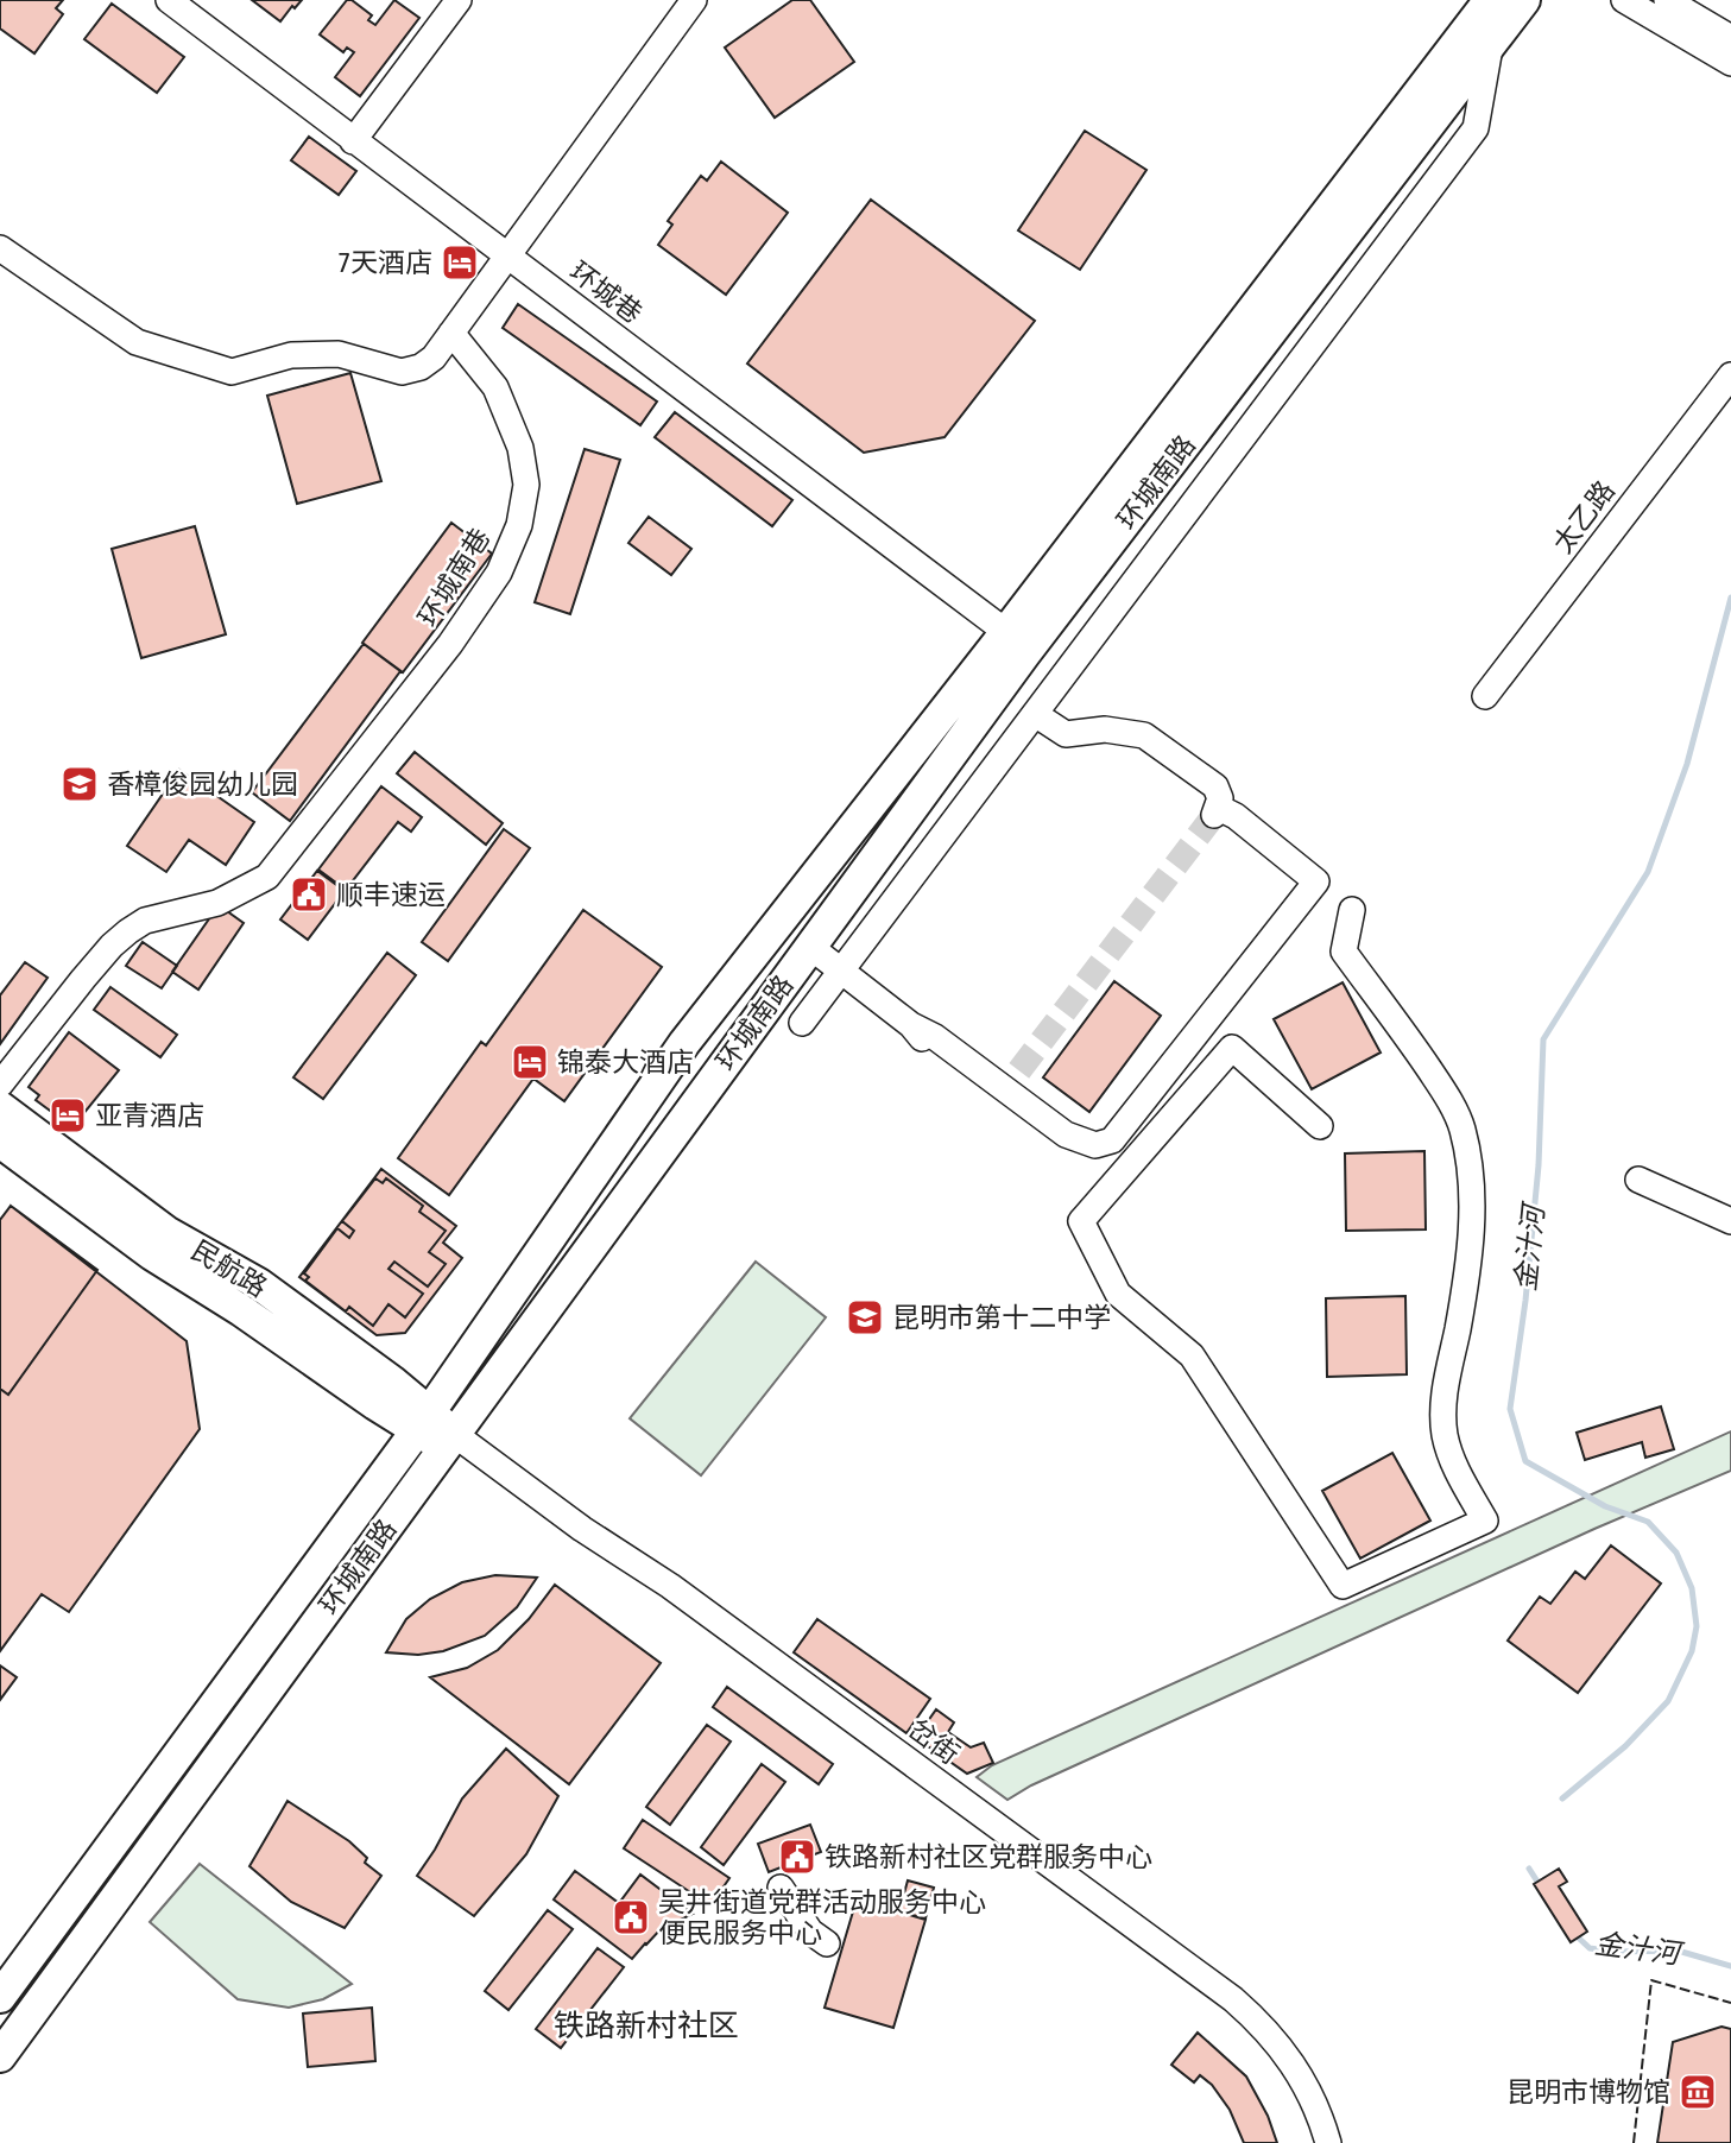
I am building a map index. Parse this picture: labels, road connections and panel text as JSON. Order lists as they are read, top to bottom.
{
  "streets": {
    "main road": ["环城南路", "民航路"],
    "street": [
      "环城巷",
      "太乙路",
      "环城南巷",
      "岔街"
    ]
  },
  "crossings": [
    ["环城巷", "环城南路"],
    ["环城南路", "民航路"],
    ["环城南路", "岔街"],
    ["民航路", "岔街"]
  ],
  "districts": ["铁路新村社区"],
  "water": ["金汁河"],
  "places": {
    "hotel": ["7天酒店", "锦泰大酒店", "亚青酒店"],
    "school or university": ["香樟俊园幼儿园", "昆明市第十二中学"],
    "public building": ["顺丰速运", "铁路新村社区党群服务中心", "吴井街道党群活动服务中心 便民服务中心"],
    "museum": ["昆明市博物馆"]
  }
}
